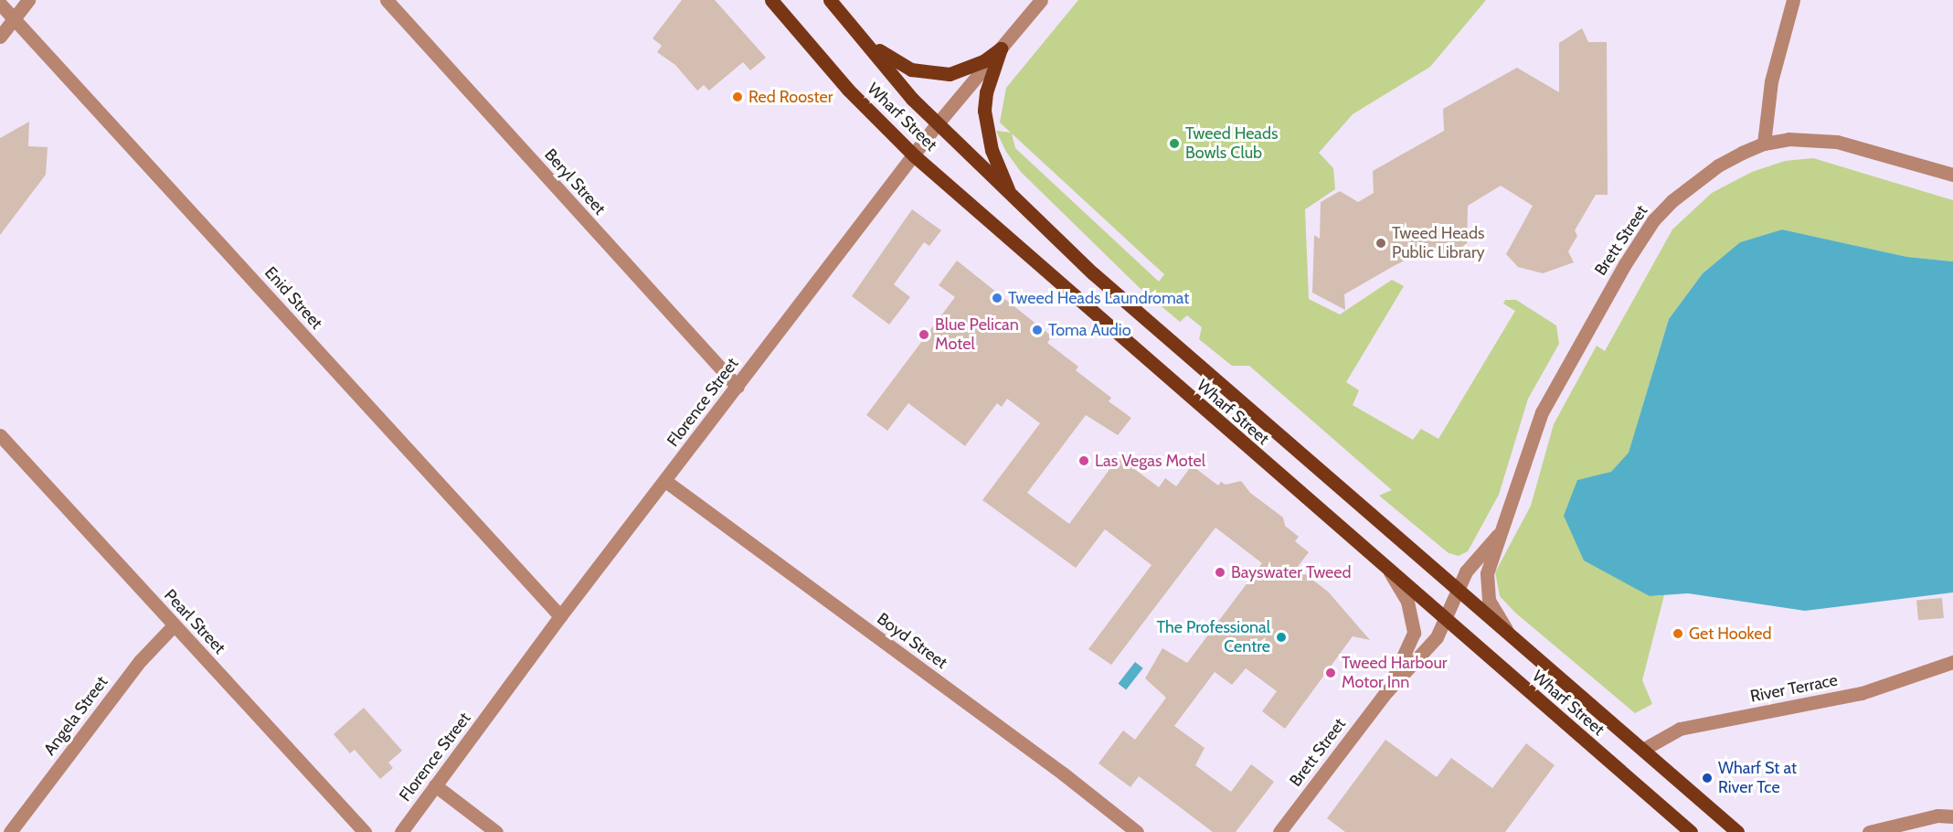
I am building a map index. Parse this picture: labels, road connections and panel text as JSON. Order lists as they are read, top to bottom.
{
  "streets": {
    "main road": ["Wharf Street"],
    "street": [
      "Beryl Street",
      "Brett Street",
      "Enid Street",
      "Florence Street",
      "Pearl Street",
      "Boyd Street",
      "River Terrace",
      "Angela Street"
    ]
  },
  "crossings": [
    ["Wharf Street", "Brett Street"],
    ["Wharf Street", "Florence Street"],
    ["Wharf Street", "River Terrace"],
    ["Beryl Street", "Florence Street"],
    ["Enid Street", "Florence Street"],
    ["Florence Street", "Boyd Street"],
    ["Pearl Street", "Angela Street"]
  ],
  "places": [
    "Red Rooster",
    "Tweed Heads Bowls Club",
    "Tweed Heads Public Library",
    "Tweed Heads Laundromat",
    "Toma Audio",
    "Blue Pelican Motel",
    "Las Vegas Motel",
    "Bayswater Tweed",
    "Get Hooked",
    "The Professional Centre",
    "Tweed Harbour Motor Inn",
    "Wharf St at River Tce"
  ]
}
